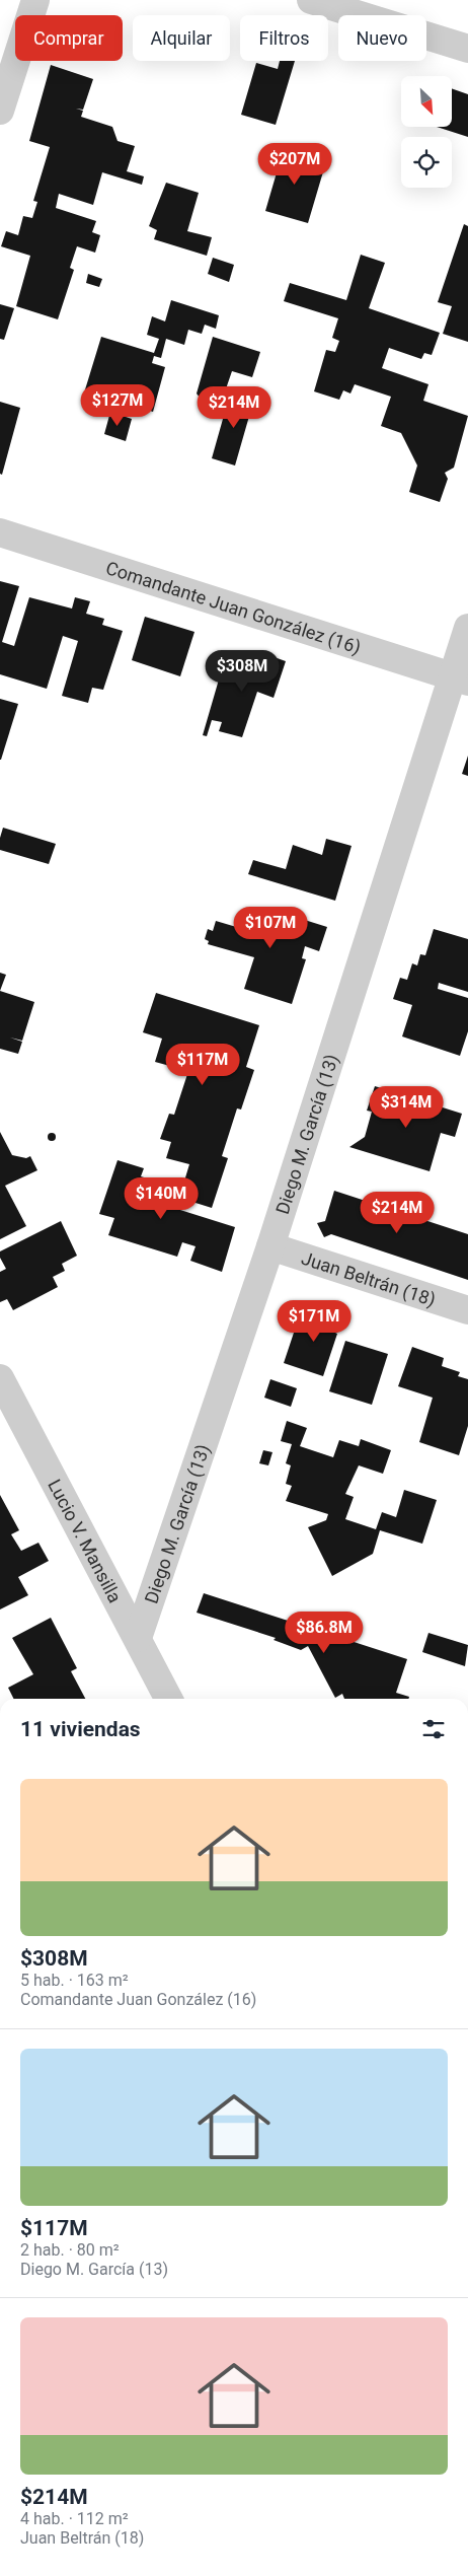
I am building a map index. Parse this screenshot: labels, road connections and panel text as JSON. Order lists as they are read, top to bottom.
{
  "streets": {
    "street": [
      "Comandante Juan González (16)",
      "Diego M. García (13)",
      "Juan Beltrán (18)",
      "Lucio V. Mansilla"
    ]
  },
  "crossings": [
    ["Comandante Juan González (16)", "Diego M. García (13)"],
    ["Diego M. García (13)", "Juan Beltrán (18)"],
    ["Diego M. García (13)", "Lucio V. Mansilla"]
  ],
  "north": "bottom right",
  "page": {
    "chip": [
      "Comprar",
      "Alquilar",
      "Filtros",
      "Nuevo"
    ],
    "price": [
      "$207M",
      "$127M",
      "$214M",
      "$308M",
      "$107M",
      "$117M",
      "$314M",
      "$140M",
      "$214M",
      "$171M",
      "$86.8M"
    ],
    "heading": "11 viviendas",
    "list": [
      {
        "name": "$308M",
        "note": "5 hab. · 163 m² · Comandante Juan González (16)"
      },
      {
        "name": "$117M",
        "note": "2 hab. · 80 m² · Diego M. García (13)"
      },
      {
        "name": "$214M",
        "note": "4 hab. · 112 m² · Juan Beltrán (18)"
      }
    ]
  }
}
